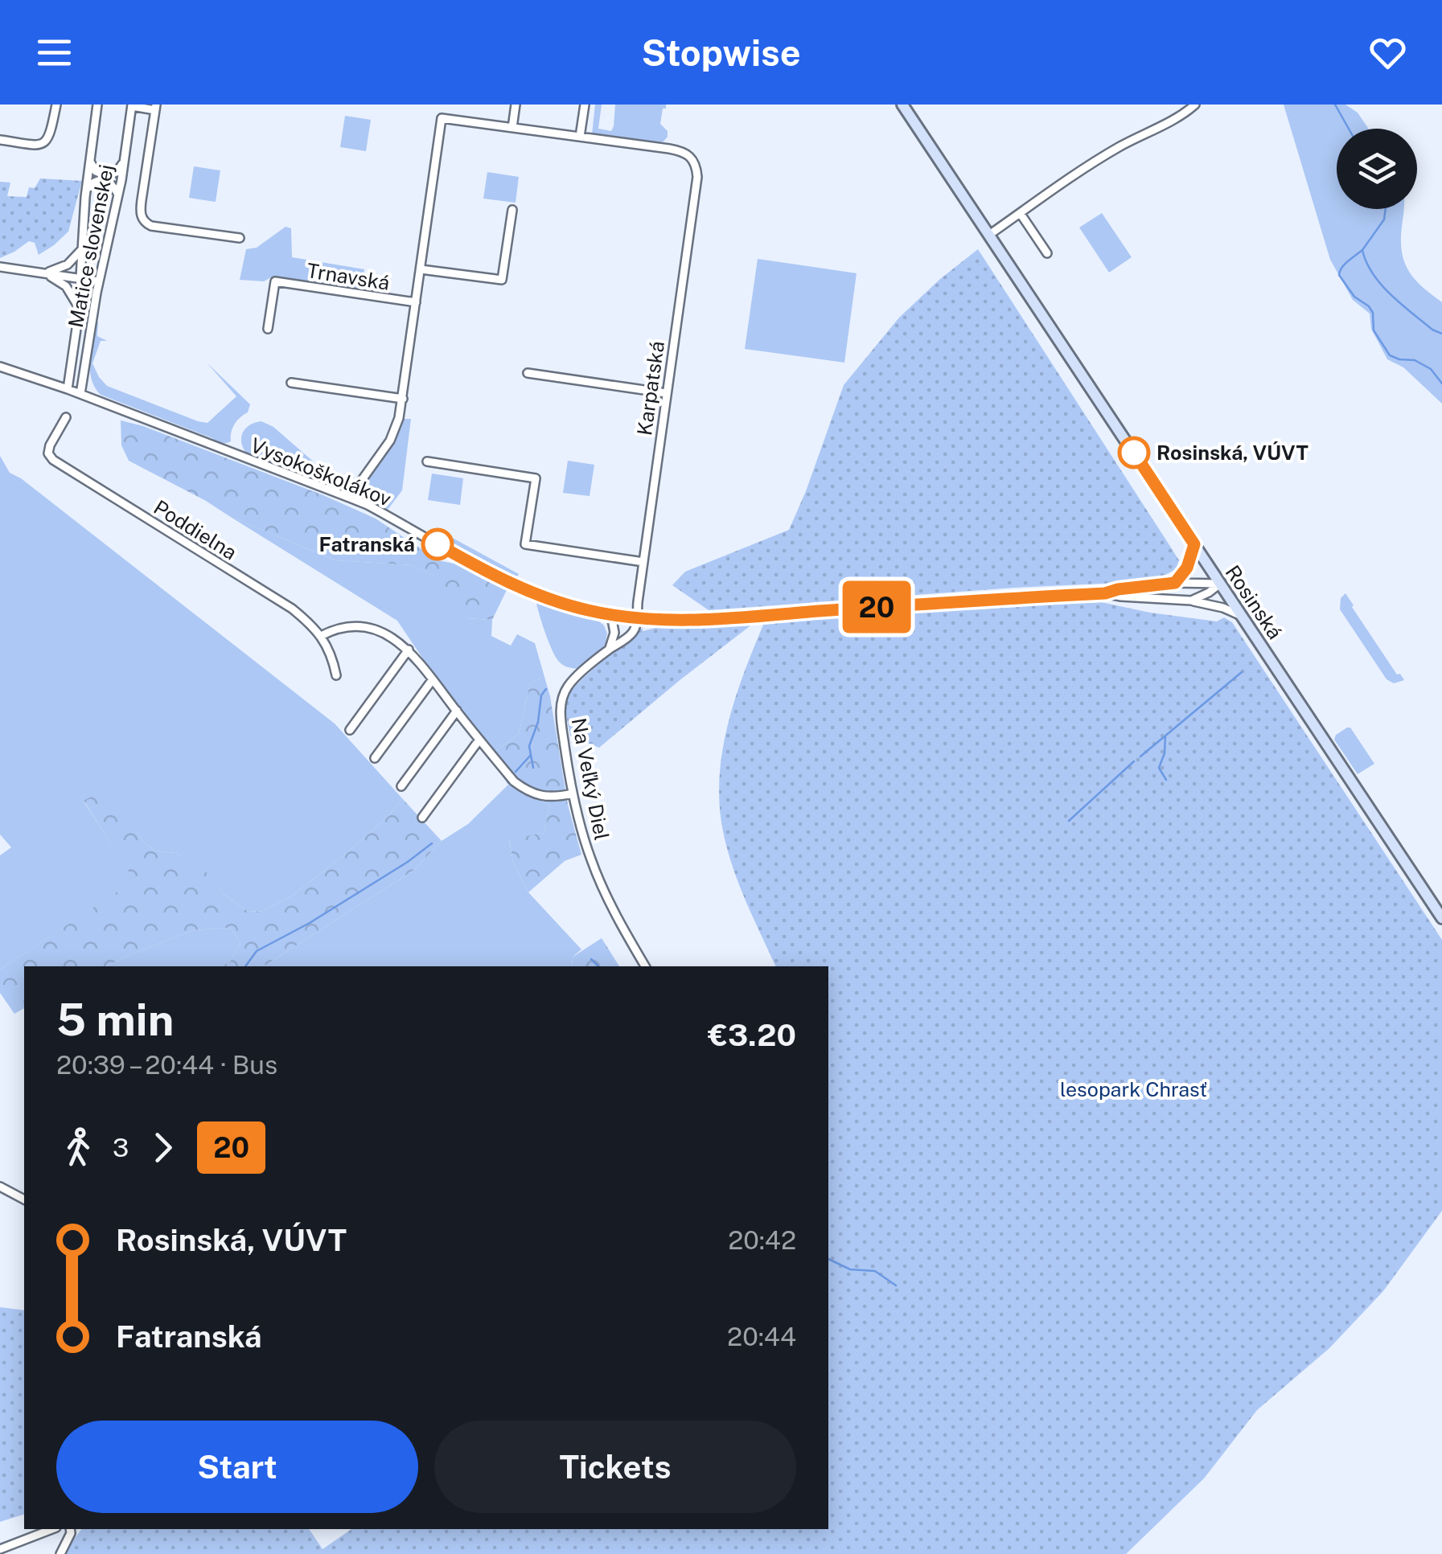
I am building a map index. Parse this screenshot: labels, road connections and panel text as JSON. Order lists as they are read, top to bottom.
{
  "streets": {
    "street": [
      "Matice slovenskej",
      "Trnavská",
      "Karpatská",
      "Vysokoškolákov",
      "Poddielna",
      "Rosinská",
      "Na Veľký Diel"
    ]
  },
  "crossings": [
    ["Matice slovenskej", "Vysokoškolákov"],
    ["Karpatská", "Vysokoškolákov"],
    ["Karpatská", "Na Veľký Diel"],
    ["Vysokoškolákov", "Rosinská"],
    ["Vysokoškolákov", "Na Veľký Diel"]
  ],
  "parks": ["lesopark Chrasť"],
  "places": ["Rosinská, VÚVT", "Fatranská"],
  "lines": ["bus line 20"],
  "page": {
    "header": "Stopwise",
    "on_map": "20",
    "heading": ["5 min", "20:39 – 20:44 · Bus", "€3.20"],
    "legs": ["3", "20"],
    "list": [
      {
        "name": "Rosinská, VÚVT",
        "value": "20:42"
      },
      {
        "name": "Fatranská",
        "value": "20:44"
      }
    ],
    "buttons": ["Start", "Tickets"]
  }
}
